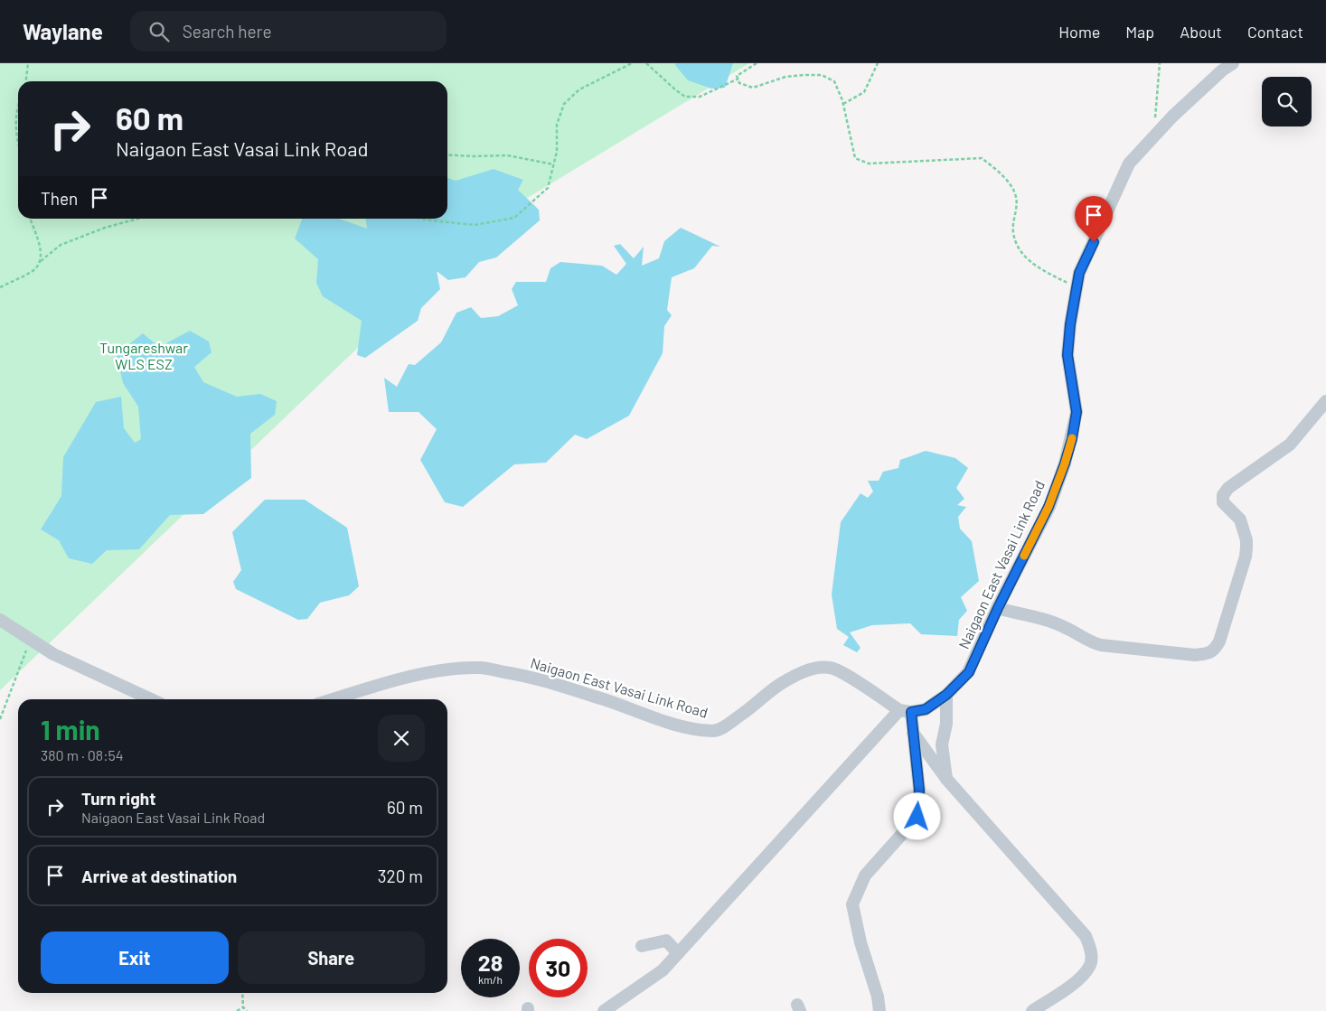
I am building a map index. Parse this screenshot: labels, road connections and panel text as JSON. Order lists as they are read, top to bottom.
{
  "streets": {
    "street": ["Naigaon East Vasai Link Road"]
  },
  "parks": ["Tungareshwar WLS ESZ"],
  "page": {
    "header": "Waylane",
    "search": "Search here",
    "nav": [
      "Home",
      "Map",
      "About",
      "Contact"
    ],
    "turn": ["60 m", "Naigaon East Vasai Link Road"],
    "then": "Then",
    "heading": ["1 min", "380 m · 08:54"],
    "list": [
      {
        "name": "Turn right",
        "note": "Naigaon East Vasai Link Road",
        "value": "60 m"
      },
      {
        "name": "Arrive at destination",
        "value": "320 m"
      }
    ],
    "buttons": ["Exit", "Share"],
    "speed": "28 km/h",
    "limit": "30"
  }
}
